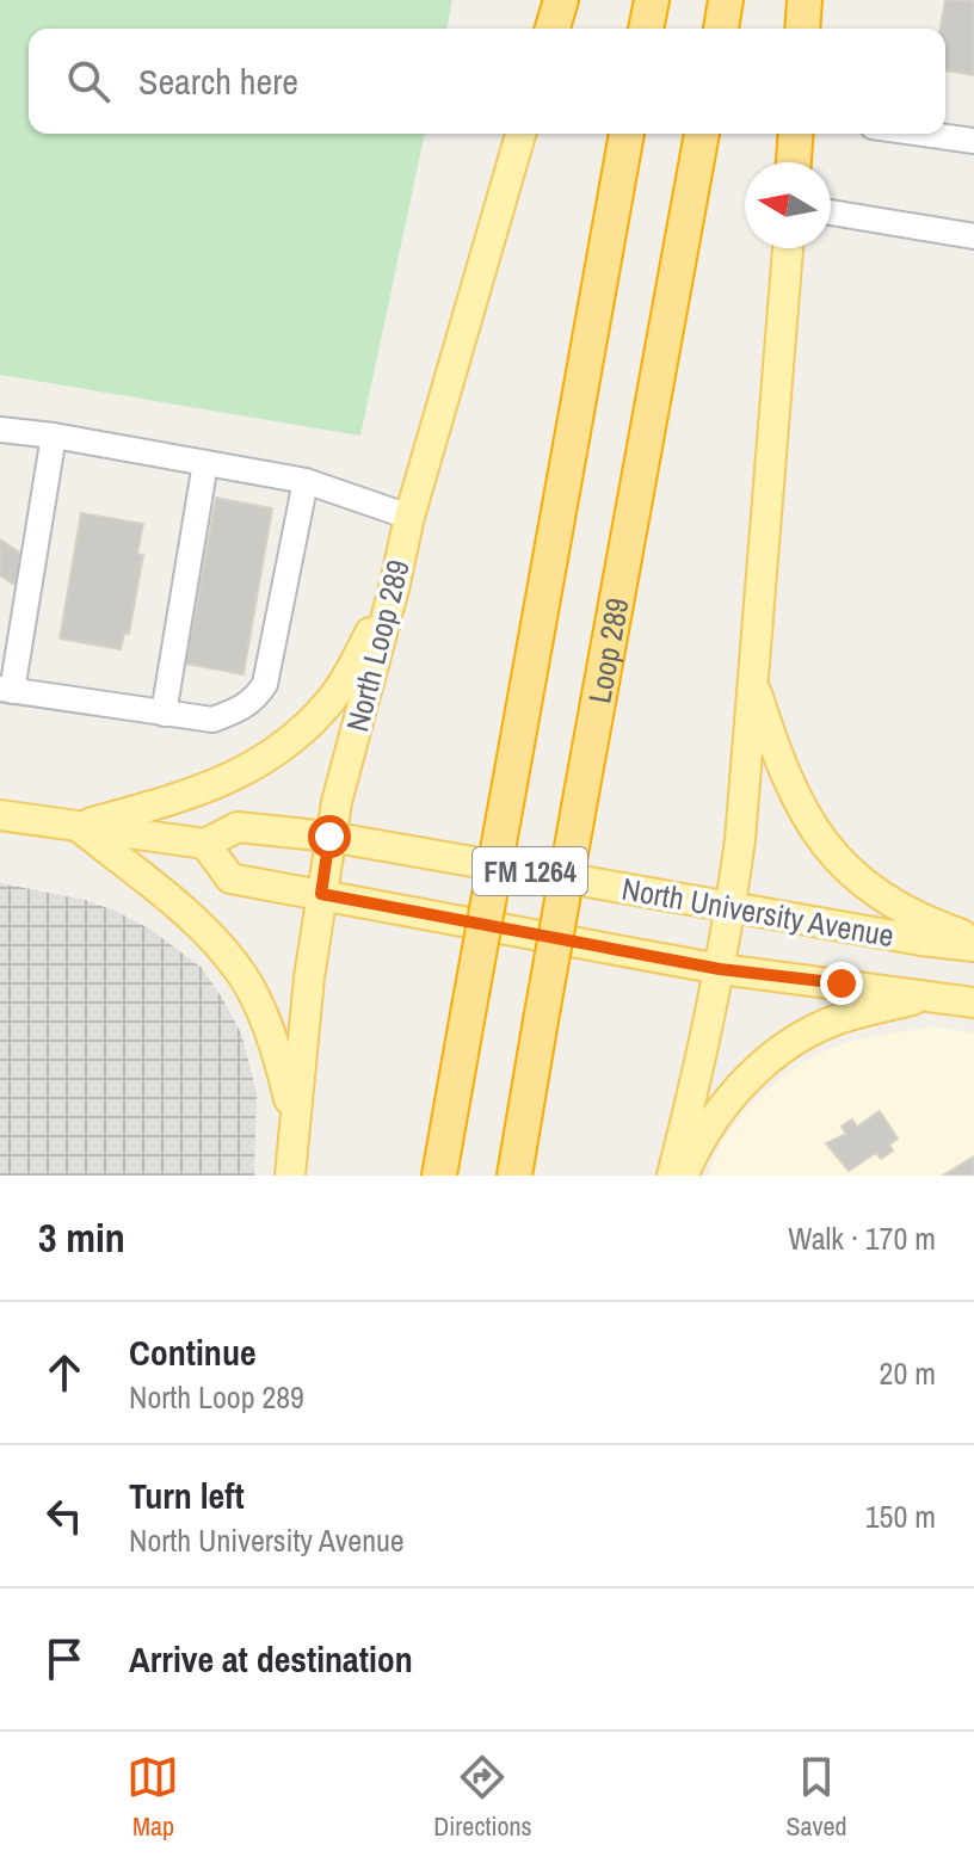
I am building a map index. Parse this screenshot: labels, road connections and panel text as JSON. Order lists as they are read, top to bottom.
{
  "streets": {
    "highway": ["Loop 289"],
    "main road": ["North Loop 289", "FM 1264", "North University Avenue"]
  },
  "crossings": [
    ["North Loop 289", "North University Avenue"]
  ],
  "north": "left",
  "page": {
    "search": "Search here",
    "heading": ["3 min", "Walk · 170 m"],
    "list": [
      ["Continue", "North Loop 289", "20 m"],
      ["Turn left", "North University Avenue", "150 m"],
      "Arrive at destination"
    ],
    "nav": ["Map", "Directions", "Saved"]
  }
}
